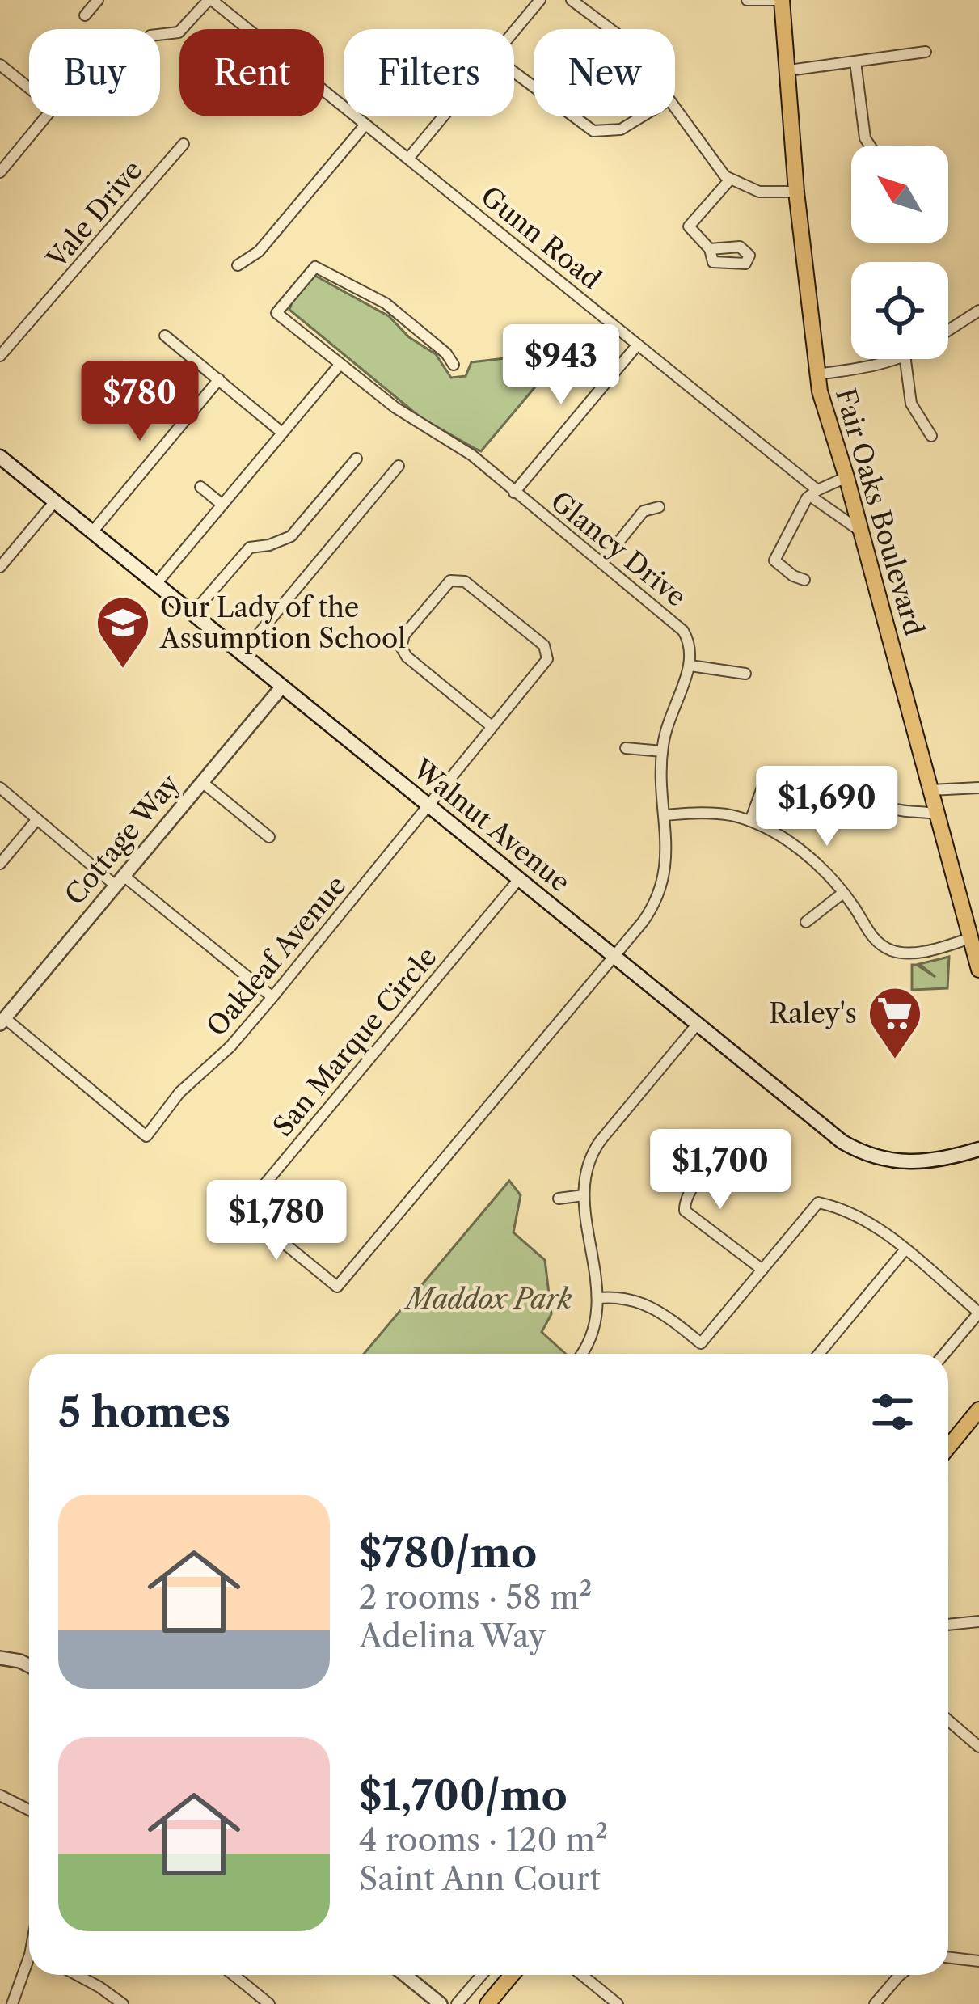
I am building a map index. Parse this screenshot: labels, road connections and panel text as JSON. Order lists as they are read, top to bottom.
{
  "streets": {
    "main road": ["Fair Oaks Boulevard", "Walnut Avenue"],
    "street": [
      "Vale Drive",
      "Gunn Road",
      "Glancy Drive",
      "Cottage Way",
      "Oakleaf Avenue",
      "San Marque Circle"
    ]
  },
  "crossings": [
    ["Gunn Road", "Fair Oaks Boulevard"],
    ["Walnut Avenue", "Cottage Way"],
    ["Walnut Avenue", "Oakleaf Avenue"],
    ["Walnut Avenue", "San Marque Circle"],
    ["Cottage Way", "Oakleaf Avenue"]
  ],
  "parks": ["Maddox Park"],
  "places": {
    "school or university": ["Our Lady of the Assumption School"],
    "supermarket": ["Raley's"]
  },
  "north": "top left",
  "page": {
    "chip": [
      "Buy",
      "Rent",
      "Filters",
      "New"
    ],
    "price": [
      "$943",
      "$780",
      "$1,690",
      "$1,700",
      "$1,780"
    ],
    "heading": "5 homes",
    "list": [
      {
        "name": "$780/mo",
        "note": "2 rooms · 58 m² · Adelina Way"
      },
      {
        "name": "$1,700/mo",
        "note": "4 rooms · 120 m² · Saint Ann Court"
      }
    ]
  }
}
